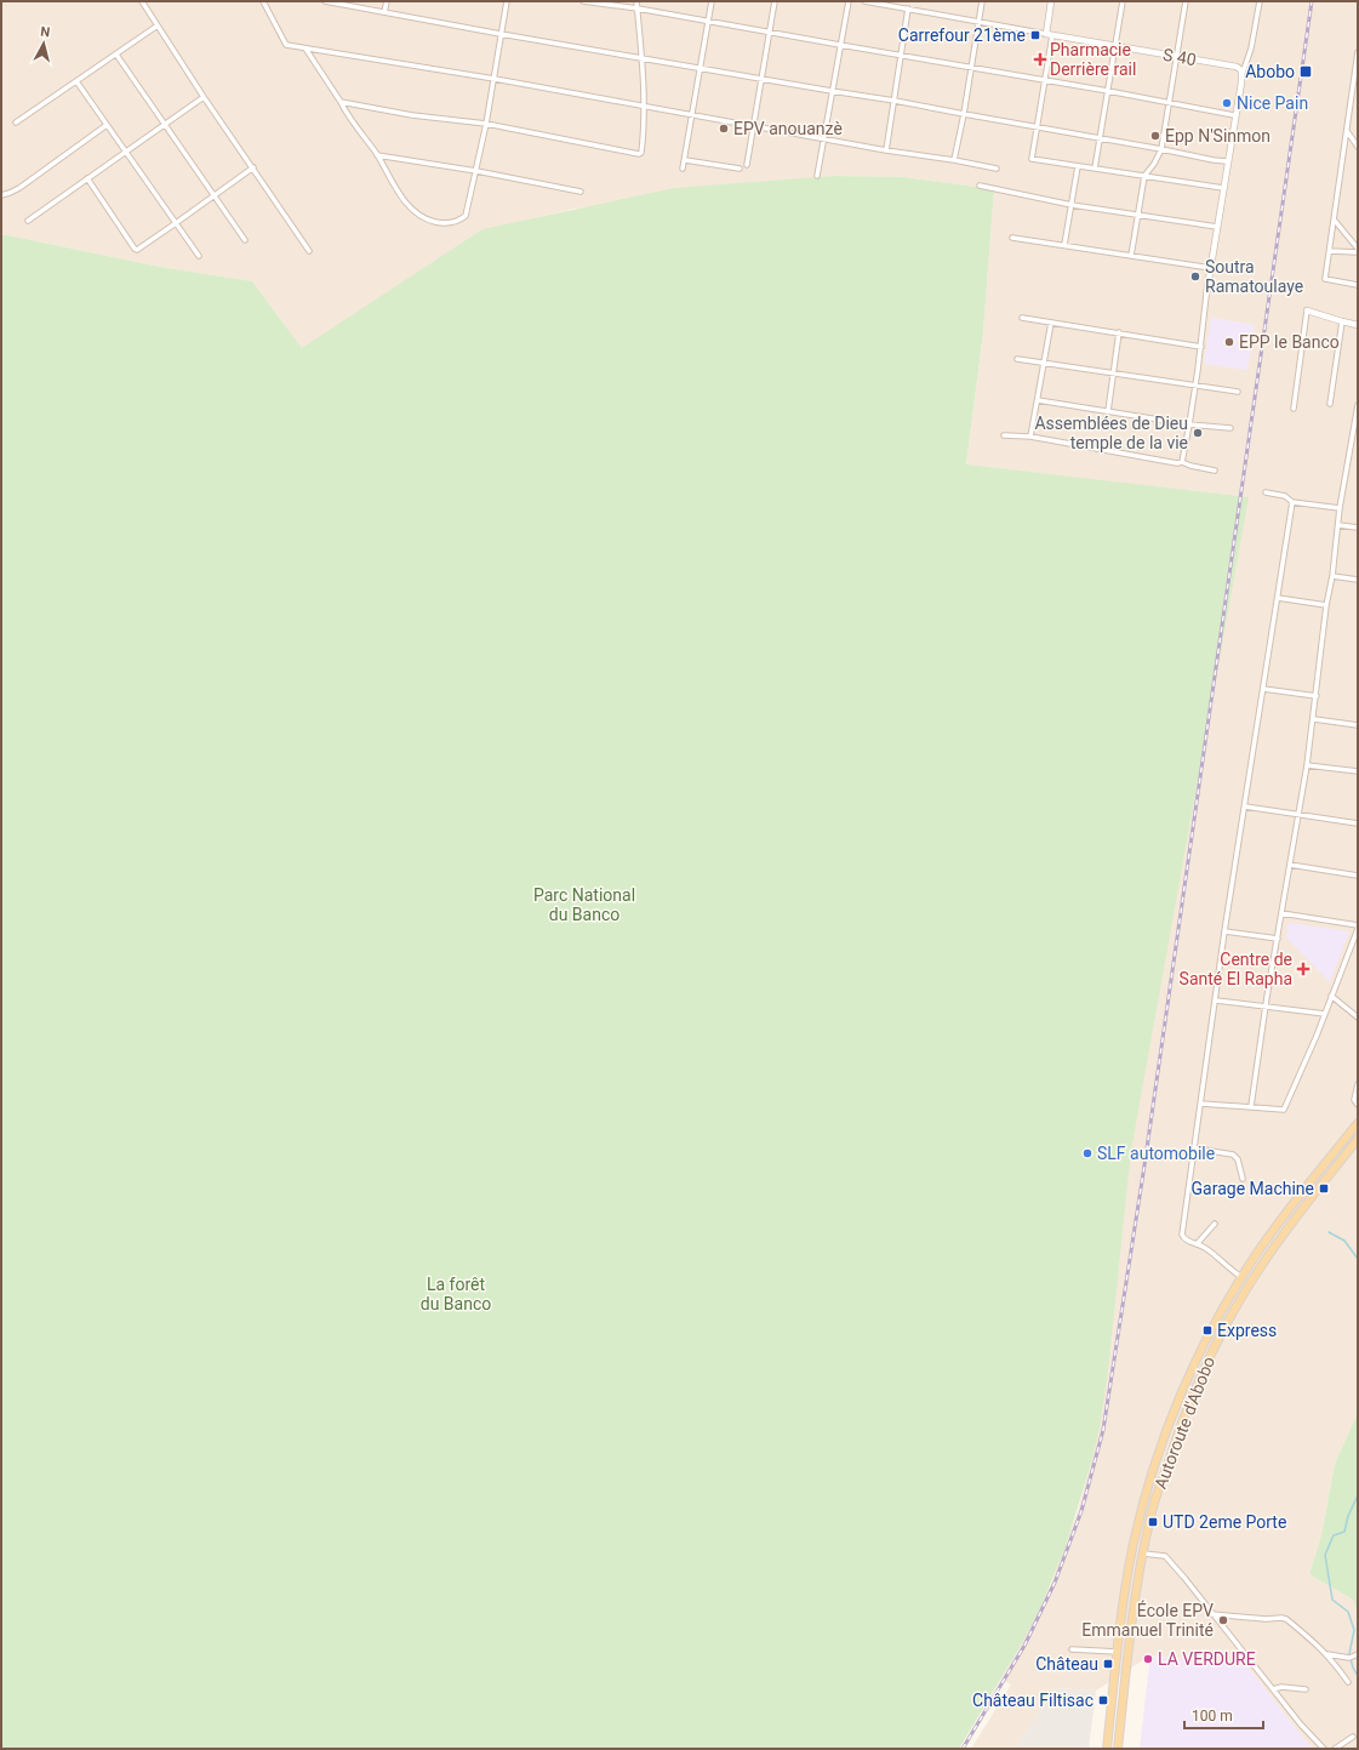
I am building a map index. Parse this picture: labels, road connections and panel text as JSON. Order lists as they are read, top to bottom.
{
  "streets": {
    "main road": ["Autoroute d'Abobo"],
    "street": ["S 40"]
  },
  "parks": ["Parc National du Banco", "La forêt du Banco"],
  "places": {
    "transit": [
      "Carrefour 21ème",
      "Abobo",
      "Garage Machine",
      "Express",
      "UTD 2eme Porte",
      "Château",
      "Château Filtisac"
    ],
    "health": ["Pharmacie Derrière rail", "Centre de Santé El Rapha"],
    "other": [
      "Nice Pain",
      "EPV anouanzè",
      "Epp N'Sinmon",
      "Soutra Ramatoulaye",
      "EPP le Banco",
      "Assemblées de Dieu temple de la vie",
      "SLF automobile",
      "École EPV Emmanuel Trinité",
      "LA VERDURE"
    ]
  },
  "scale_bar": "100 m",
  "north": "top"
}
